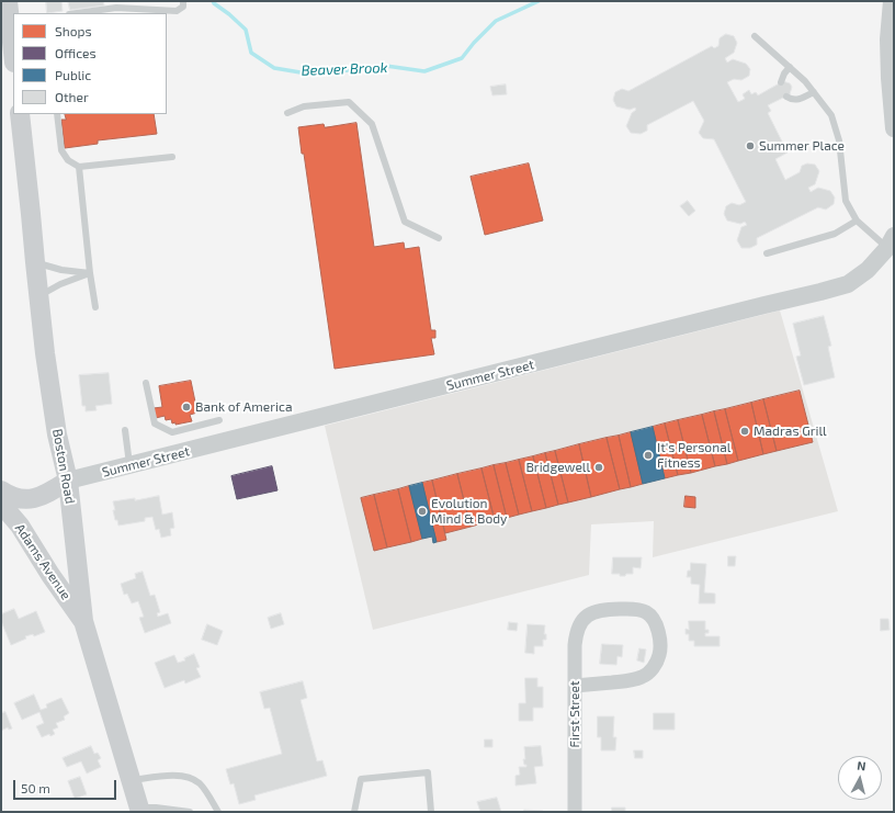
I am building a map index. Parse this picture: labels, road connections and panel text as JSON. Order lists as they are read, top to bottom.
{
  "streets": {
    "main road": ["Boston Road", "Adams Avenue"],
    "street": ["Summer Street", "First Street"]
  },
  "crossings": [
    ["Summer Street", "Boston Road"],
    ["Boston Road", "Adams Avenue"]
  ],
  "water": ["Beaver Brook"],
  "places": [
    "Summer Place",
    "Bank of America",
    "Madras Grill",
    "It's Personal Fitness",
    "Bridgewell",
    "Evolution Mind & Body"
  ],
  "legend": [
    "Shops",
    "Offices",
    "Public",
    "Other"
  ],
  "scale_bar": "50 m",
  "north": "top"
}
